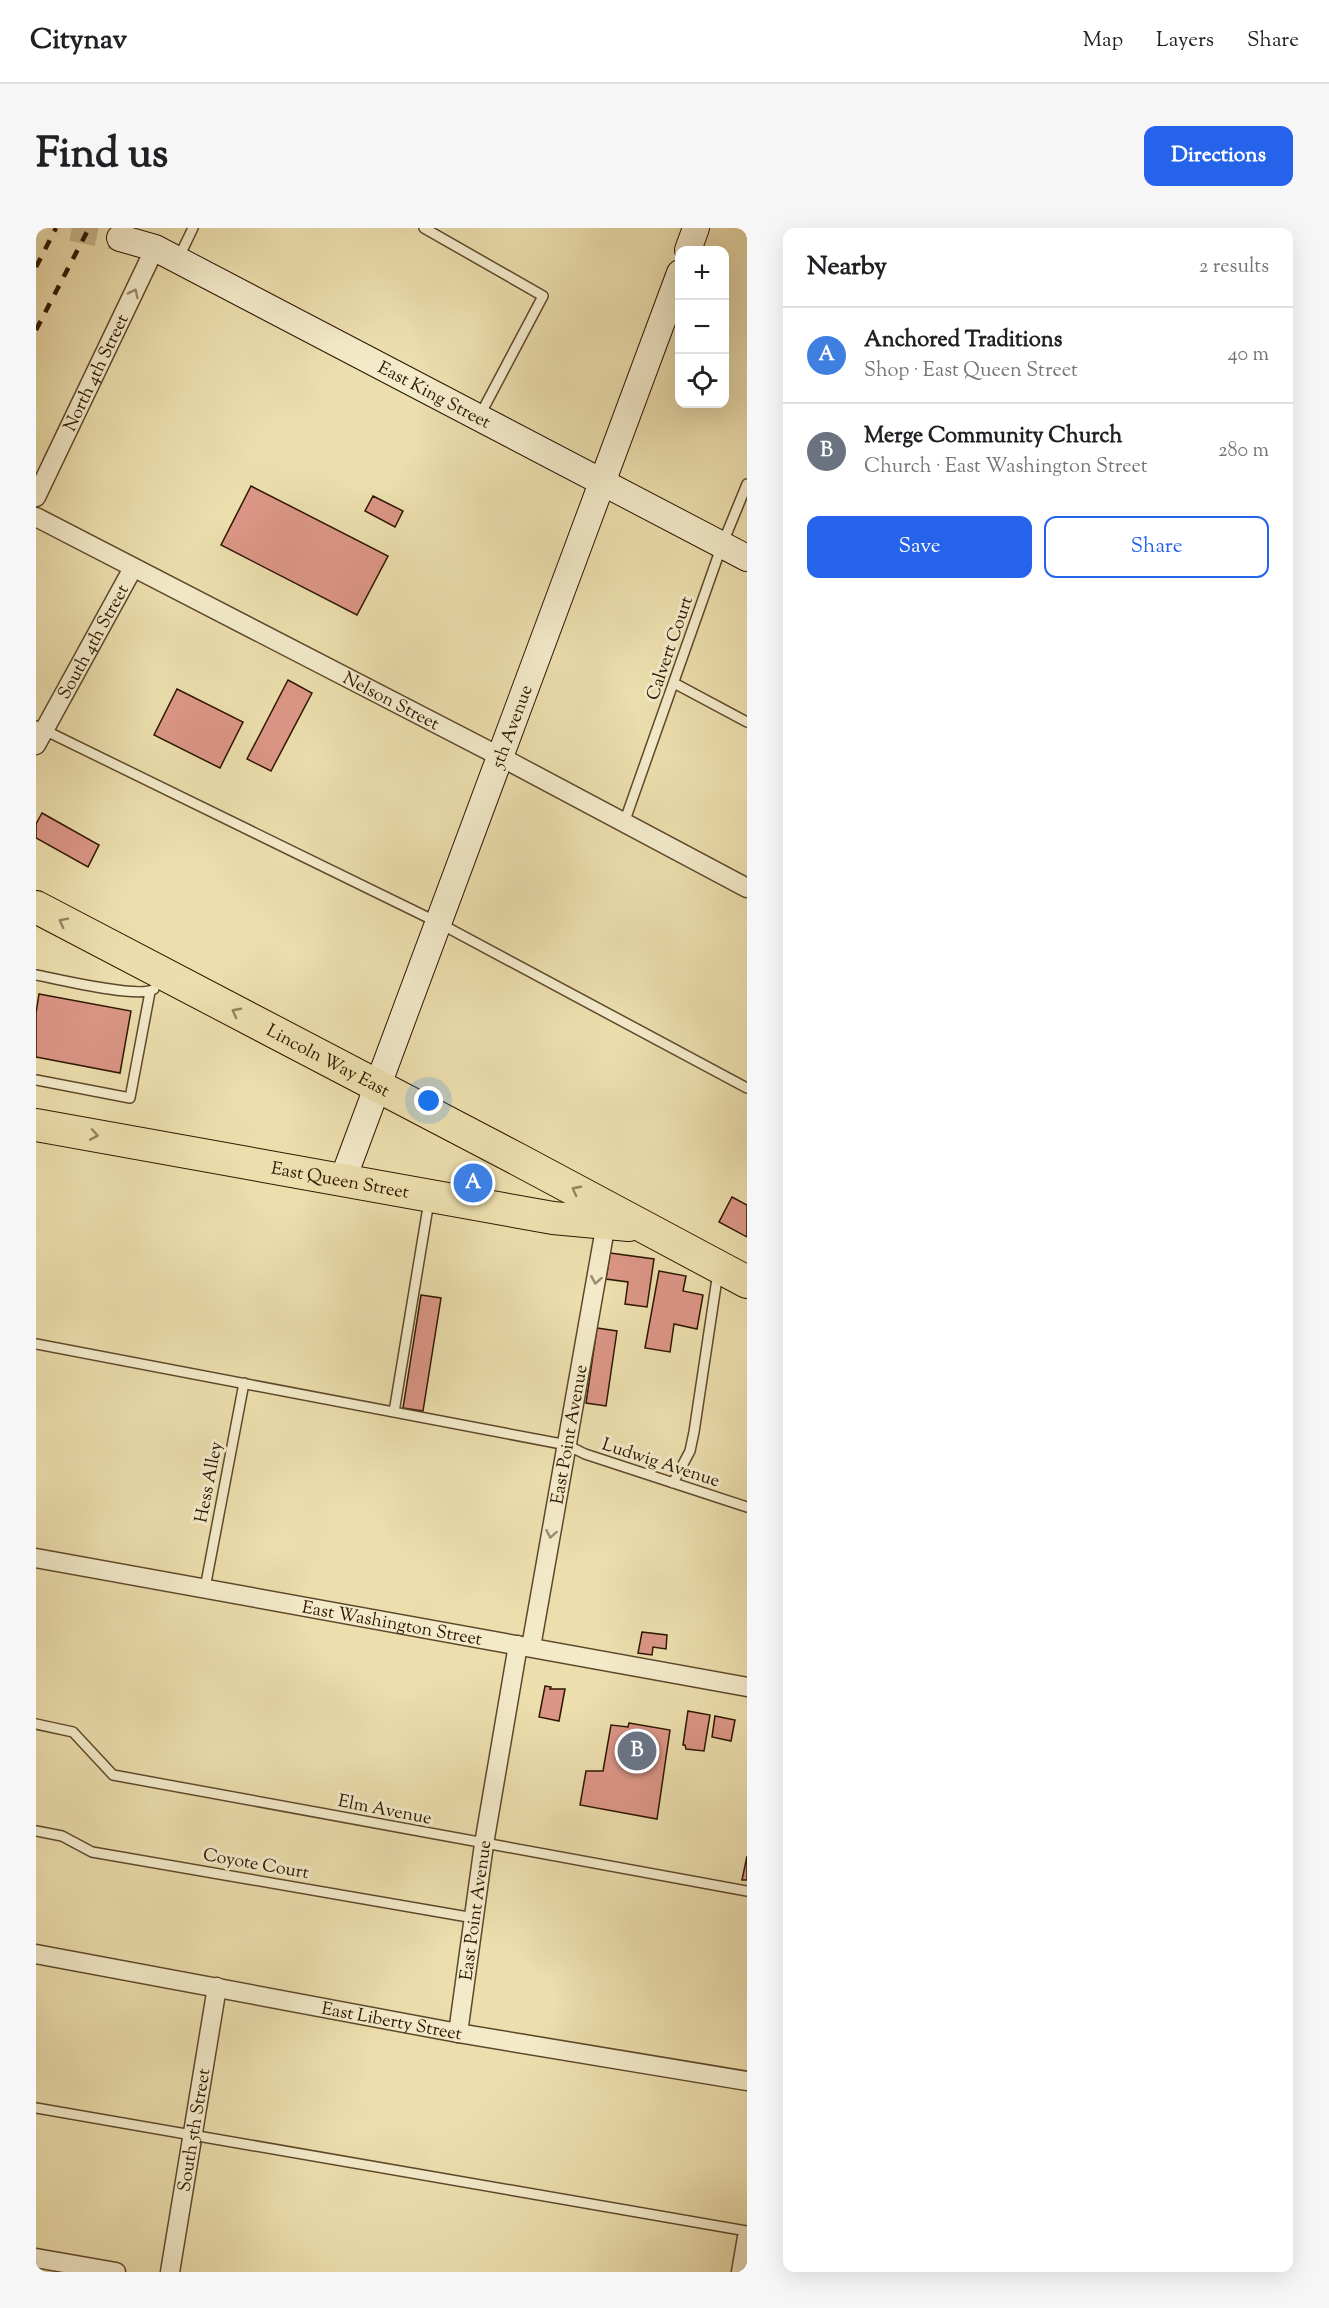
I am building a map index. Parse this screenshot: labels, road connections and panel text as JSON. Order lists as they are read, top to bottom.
{
  "streets": {
    "highway": ["Lincoln Way East", "East Queen Street"],
    "street": [
      "North 4th Street",
      "East King Street",
      "South 4th Street",
      "Nelson Street",
      "5th Avenue",
      "East Point Avenue",
      "East Washington Street",
      "East Liberty Street",
      "South 5th Street"
    ],
    "lane": [
      "Calvert Court",
      "Ludwig Avenue",
      "Hess Alley",
      "Elm Avenue",
      "Coyote Court"
    ]
  },
  "crossings": [
    ["North 4th Street", "East King Street"],
    ["East King Street", "Calvert Court"],
    ["East King Street", "5th Avenue"],
    ["South 4th Street", "Nelson Street"],
    ["Calvert Court", "Nelson Street"],
    ["Nelson Street", "5th Avenue"],
    ["5th Avenue", "Lincoln Way East"],
    ["5th Avenue", "East Queen Street"],
    ["Lincoln Way East", "East Queen Street"],
    ["East Queen Street", "East Point Avenue"],
    ["East Point Avenue", "Ludwig Avenue"],
    ["East Point Avenue", "East Washington Street"],
    ["East Point Avenue", "Elm Avenue"],
    ["East Point Avenue", "Coyote Court"],
    ["East Point Avenue", "East Liberty Street"],
    ["Hess Alley", "East Washington Street"],
    ["East Liberty Street", "South 5th Street"]
  ],
  "one_way": [
    "North 4th Street",
    "Lincoln Way East",
    "East Queen Street",
    "East Point Avenue"
  ],
  "page": {
    "header": "Citynav",
    "nav": ["Map", "Layers", "Share"],
    "title": "Find us",
    "buttons": [
      "Directions",
      ["Save", "Share"]
    ],
    "heading": ["Nearby", "2 results"],
    "map_buttons": ["+", "−"],
    "list": [
      {
        "mark": "A",
        "name": "Anchored Traditions",
        "note": "Shop · East Queen Street",
        "value": "40 m"
      },
      {
        "mark": "B",
        "name": "Merge Community Church",
        "note": "Church · East Washington Street",
        "value": "280 m"
      }
    ],
    "pins": ["A", "B"]
  }
}
